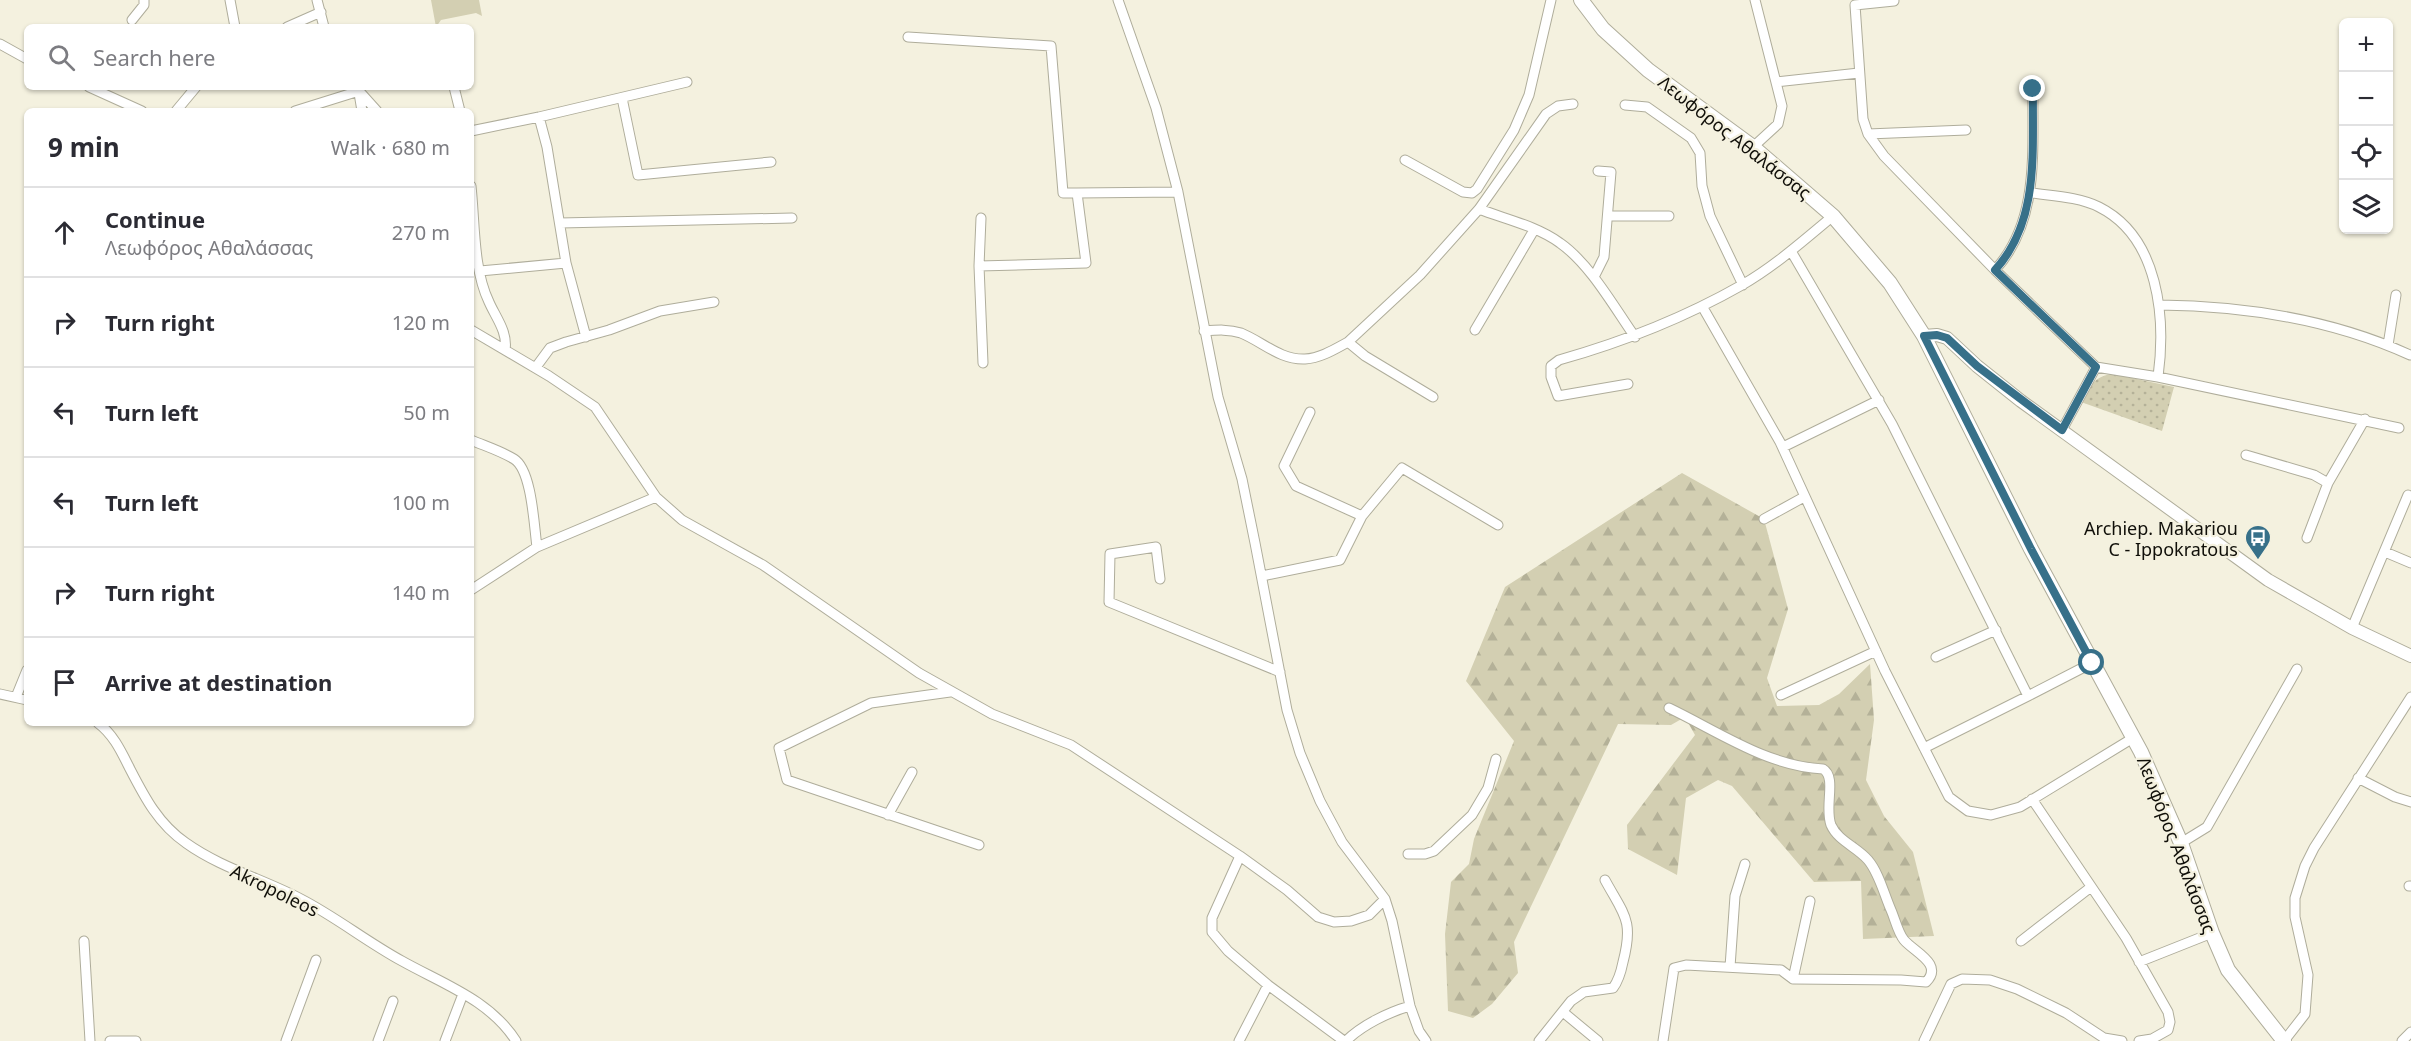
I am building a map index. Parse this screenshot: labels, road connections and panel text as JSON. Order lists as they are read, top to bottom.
{
  "streets": {
    "main road": ["Λεωφόρος Αθαλάσσας"],
    "street": ["Akropoleos"]
  },
  "places": {
    "bus stop": ["Archiep. Makariou C - Ippokratous"]
  },
  "page": {
    "map_buttons": ["+", "−"],
    "search": "Search here",
    "heading": ["9 min", "Walk · 680 m"],
    "list": [
      ["Continue", "Λεωφόρος Αθαλάσσας", "270 m"],
      ["Turn right", "120 m"],
      ["Turn left", "50 m"],
      ["Turn left", "100 m"],
      ["Turn right", "140 m"],
      "Arrive at destination"
    ]
  }
}
